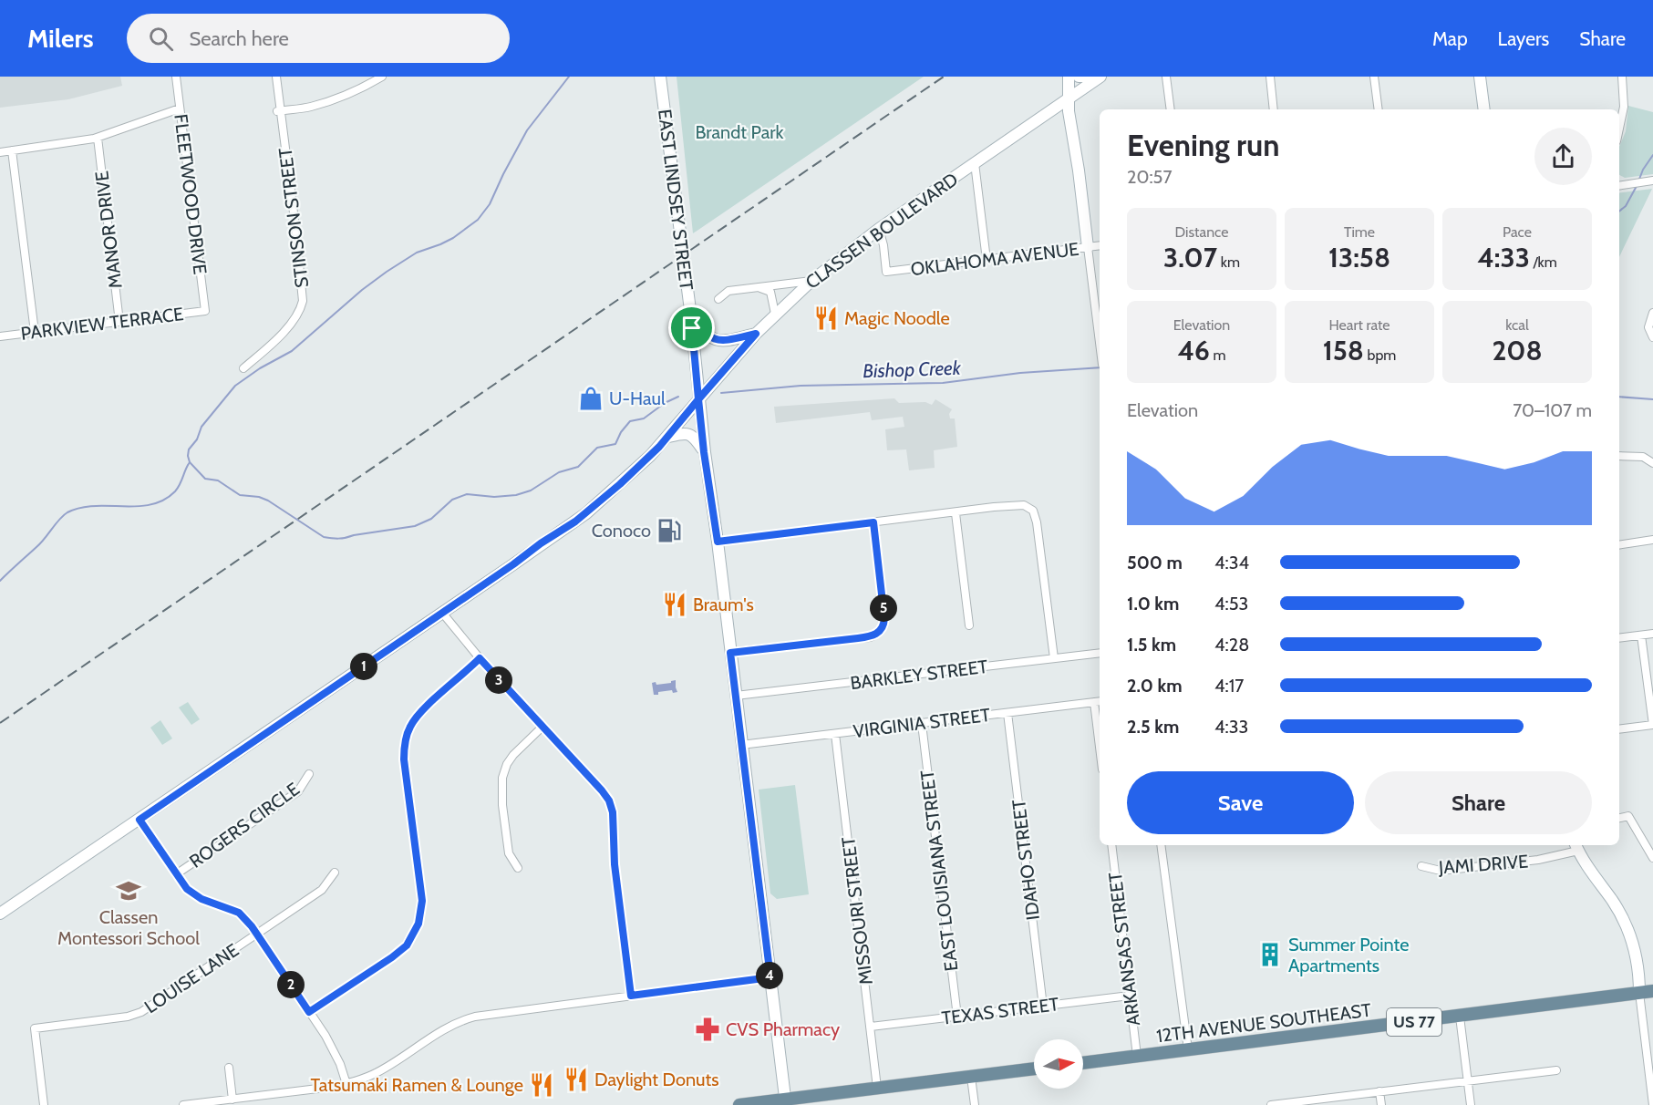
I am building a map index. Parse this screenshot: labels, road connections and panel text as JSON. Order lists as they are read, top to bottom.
{
  "streets": {
    "main road": ["US 77", "12TH AVENUE SOUTHEAST"],
    "street": [
      "FLEETWOOD DRIVE",
      "EAST LINDSEY STREET",
      "STINSON STREET",
      "MANOR DRIVE",
      "CLASSEN BOULEVARD",
      "OKLAHOMA AVENUE",
      "PARKVIEW TERRACE",
      "BARKLEY STREET",
      "VIRGINIA STREET",
      "ROGERS CIRCLE",
      "IDAHO STREET",
      "JAMI DRIVE",
      "EAST LOUISIANA STREET",
      "MISSOURI STREET",
      "ARKANSAS STREET",
      "LOUISE LANE",
      "TEXAS STREET"
    ]
  },
  "crossings": [
    ["FLEETWOOD DRIVE", "PARKVIEW TERRACE"],
    ["EAST LINDSEY STREET", "CLASSEN BOULEVARD"],
    ["EAST LINDSEY STREET", "BARKLEY STREET"],
    ["EAST LINDSEY STREET", "VIRGINIA STREET"],
    ["MANOR DRIVE", "PARKVIEW TERRACE"],
    ["CLASSEN BOULEVARD", "OKLAHOMA AVENUE"],
    ["VIRGINIA STREET", "IDAHO STREET"],
    ["VIRGINIA STREET", "EAST LOUISIANA STREET"],
    ["VIRGINIA STREET", "MISSOURI STREET"],
    ["IDAHO STREET", "TEXAS STREET"],
    ["EAST LOUISIANA STREET", "TEXAS STREET"],
    ["MISSOURI STREET", "TEXAS STREET"],
    ["ARKANSAS STREET", "TEXAS STREET"],
    ["ARKANSAS STREET", "12TH AVENUE SOUTHEAST"]
  ],
  "water": ["Bishop Creek"],
  "parks": ["Brandt Park"],
  "places": {
    "restaurant": [
      "Magic Noodle",
      "Braum's",
      "Daylight Donuts",
      "Tatsumaki Ramen & Lounge"
    ],
    "shop": ["U-Haul"],
    "fuel station": ["Conoco"],
    "school or university": ["Classen Montessori School"],
    "building": ["Summer Pointe Apartments"],
    "pharmacy": ["CVS Pharmacy"]
  },
  "north": "right",
  "page": {
    "header": "Milers",
    "search": "Search here",
    "nav": ["Map", "Layers", "Share"],
    "heading": ["Evening run", "20:57"],
    "stats": [
      ["Distance", "3.07 km"],
      ["Time", "13:58"],
      ["Pace", "4:33 /km"],
      ["Elevation", "46 m"],
      ["Heart rate", "158 bpm"],
      ["kcal", "208"]
    ],
    "chart": ["Elevation", "70–107 m"],
    "list": [
      {
        "name": "500 m",
        "note": "4:34"
      },
      {
        "name": "1.0 km",
        "note": "4:53"
      },
      {
        "name": "1.5 km",
        "note": "4:28"
      },
      {
        "name": "2.0 km",
        "note": "4:17"
      },
      {
        "name": "2.5 km",
        "note": "4:33"
      }
    ],
    "pins": [
      "5",
      "1",
      "3",
      "4",
      "2"
    ],
    "buttons": ["Save", "Share"]
  }
}
